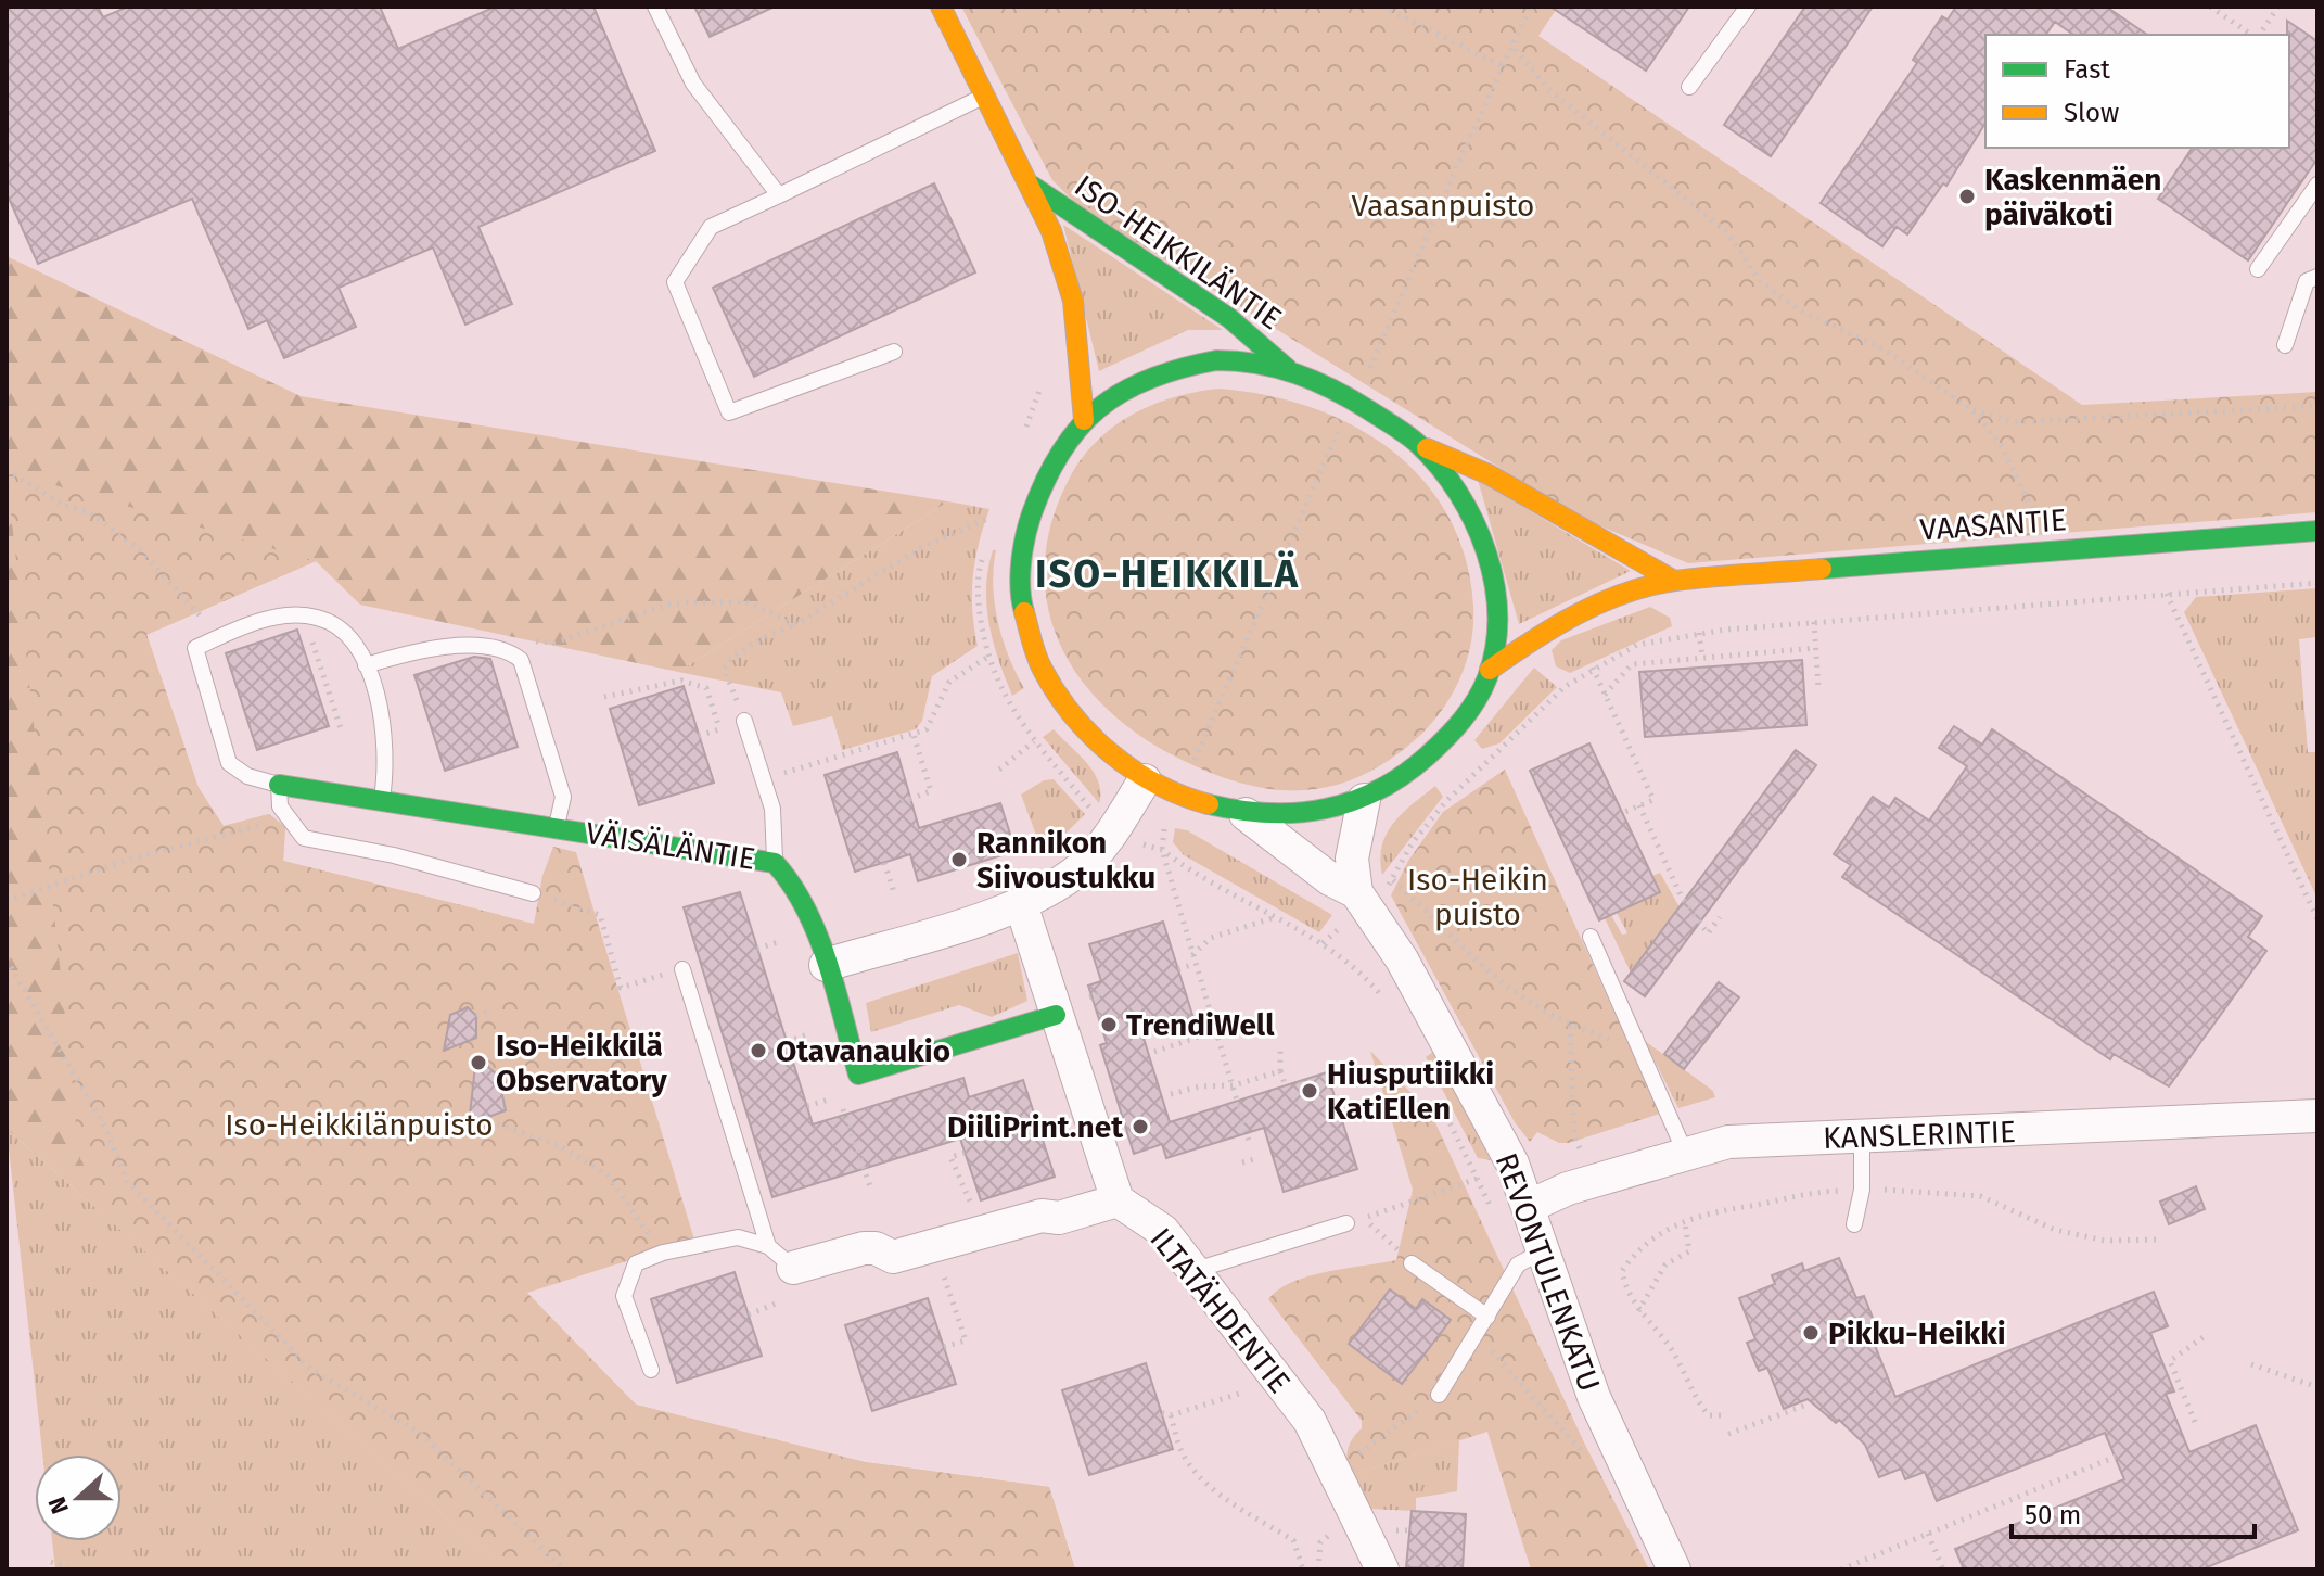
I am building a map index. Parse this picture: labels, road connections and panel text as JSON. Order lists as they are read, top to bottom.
{
  "streets": {
    "street": [
      "ISO-HEIKKILÄNTIE",
      "VAASANTIE",
      "VÄISÄLÄNTIE",
      "KANSLERINTIE",
      "REVONTULENKATU",
      "ILTATÄHDENTIE"
    ]
  },
  "crossings": [
    ["KANSLERINTIE", "REVONTULENKATU"]
  ],
  "districts": ["ISO-HEIKKILÄ"],
  "parks": ["Vaasanpuisto", "Iso-Heikin puisto", "Iso-Heikkilänpuisto"],
  "places": [
    "Kaskenmäen päiväkoti",
    "Rannikon Siivoustukku",
    "TrendiWell",
    "Otavanaukio",
    "Iso-Heikkilä Observatory",
    "Hiusputiikki KatiEllen",
    "DiiliPrint.net",
    "Pikku-Heikki"
  ],
  "legend": ["Fast", "Slow"],
  "scale_bar": "50 m",
  "north": "left"
}
